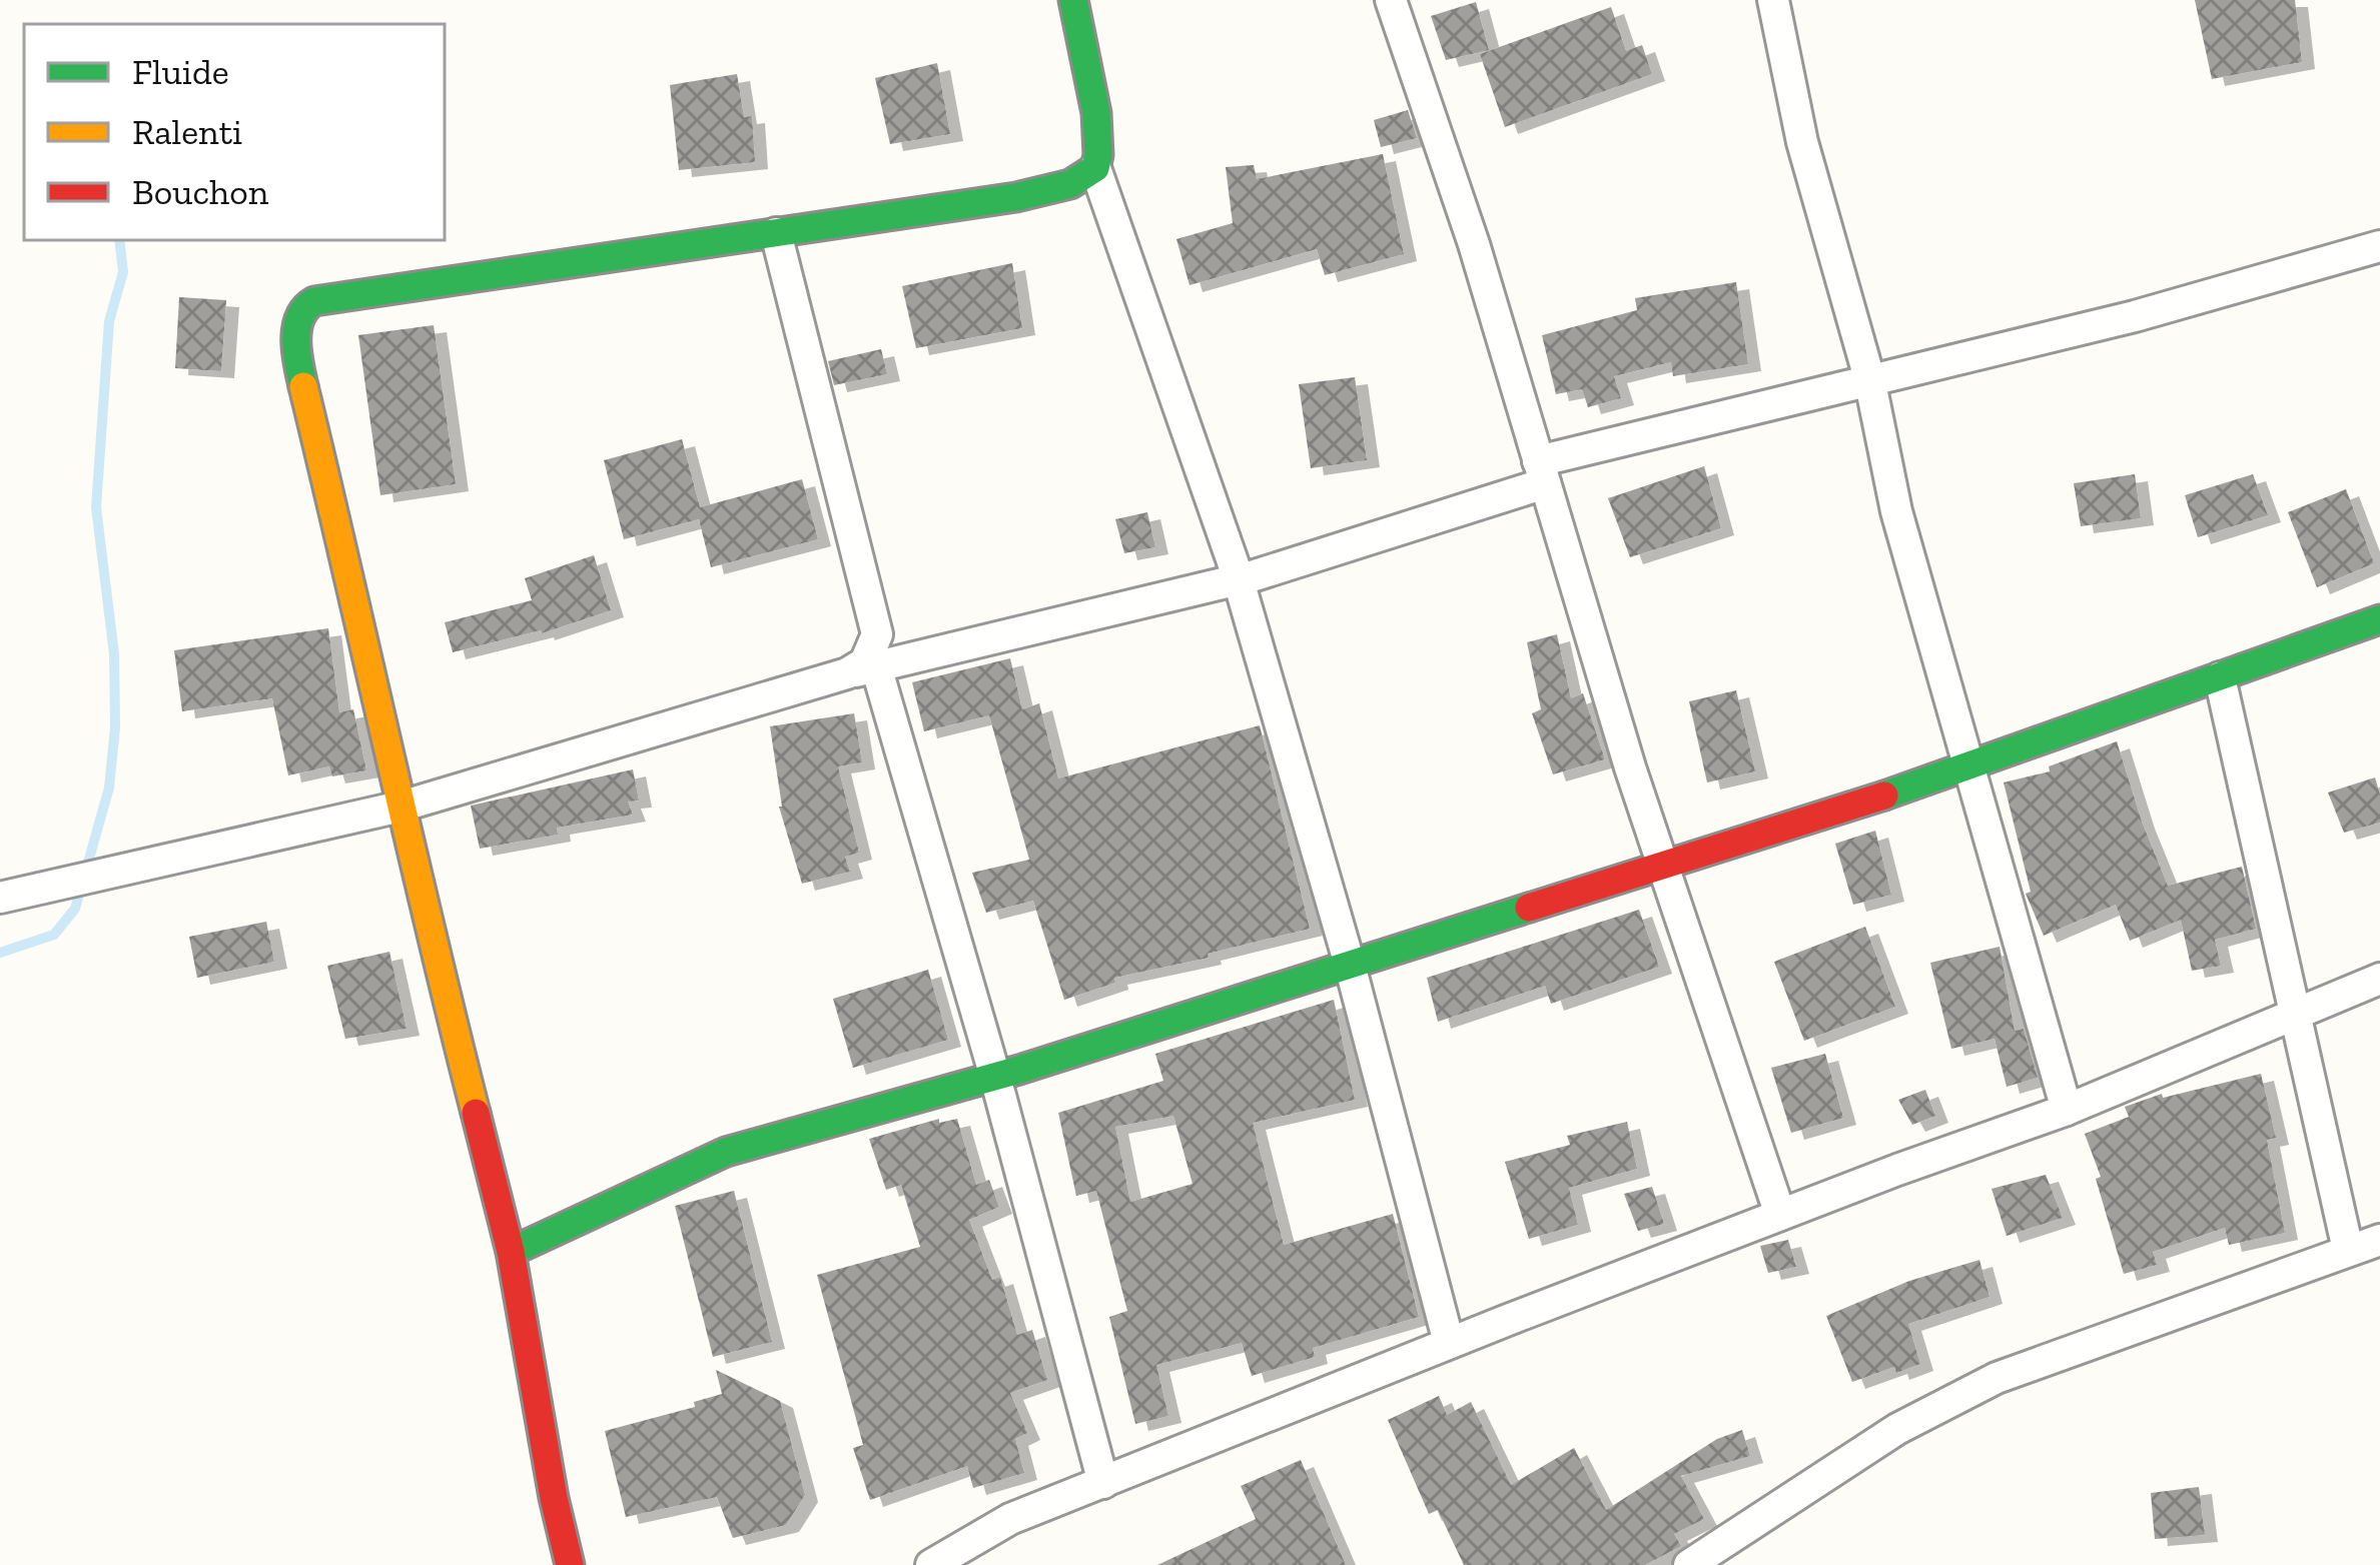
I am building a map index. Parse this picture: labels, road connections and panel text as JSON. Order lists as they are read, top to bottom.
{
  "legend": ["Fluide", "Ralenti", "Bouchon"]
}
